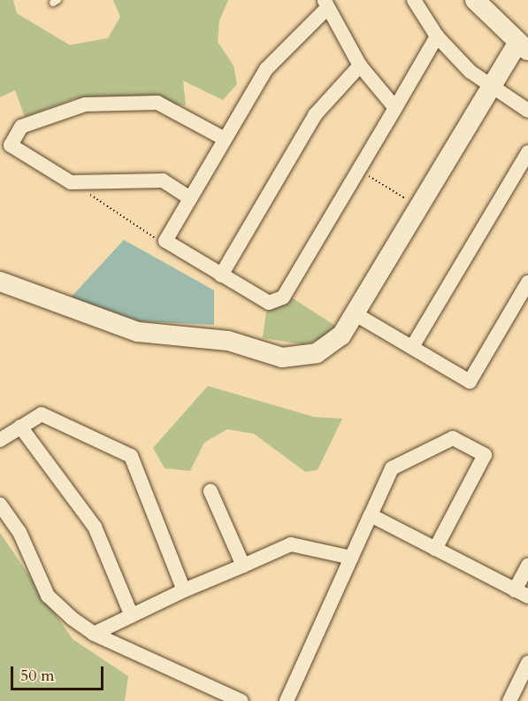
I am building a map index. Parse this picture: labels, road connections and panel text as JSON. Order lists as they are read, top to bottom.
{
  "scale_bar": "50 m"
}
